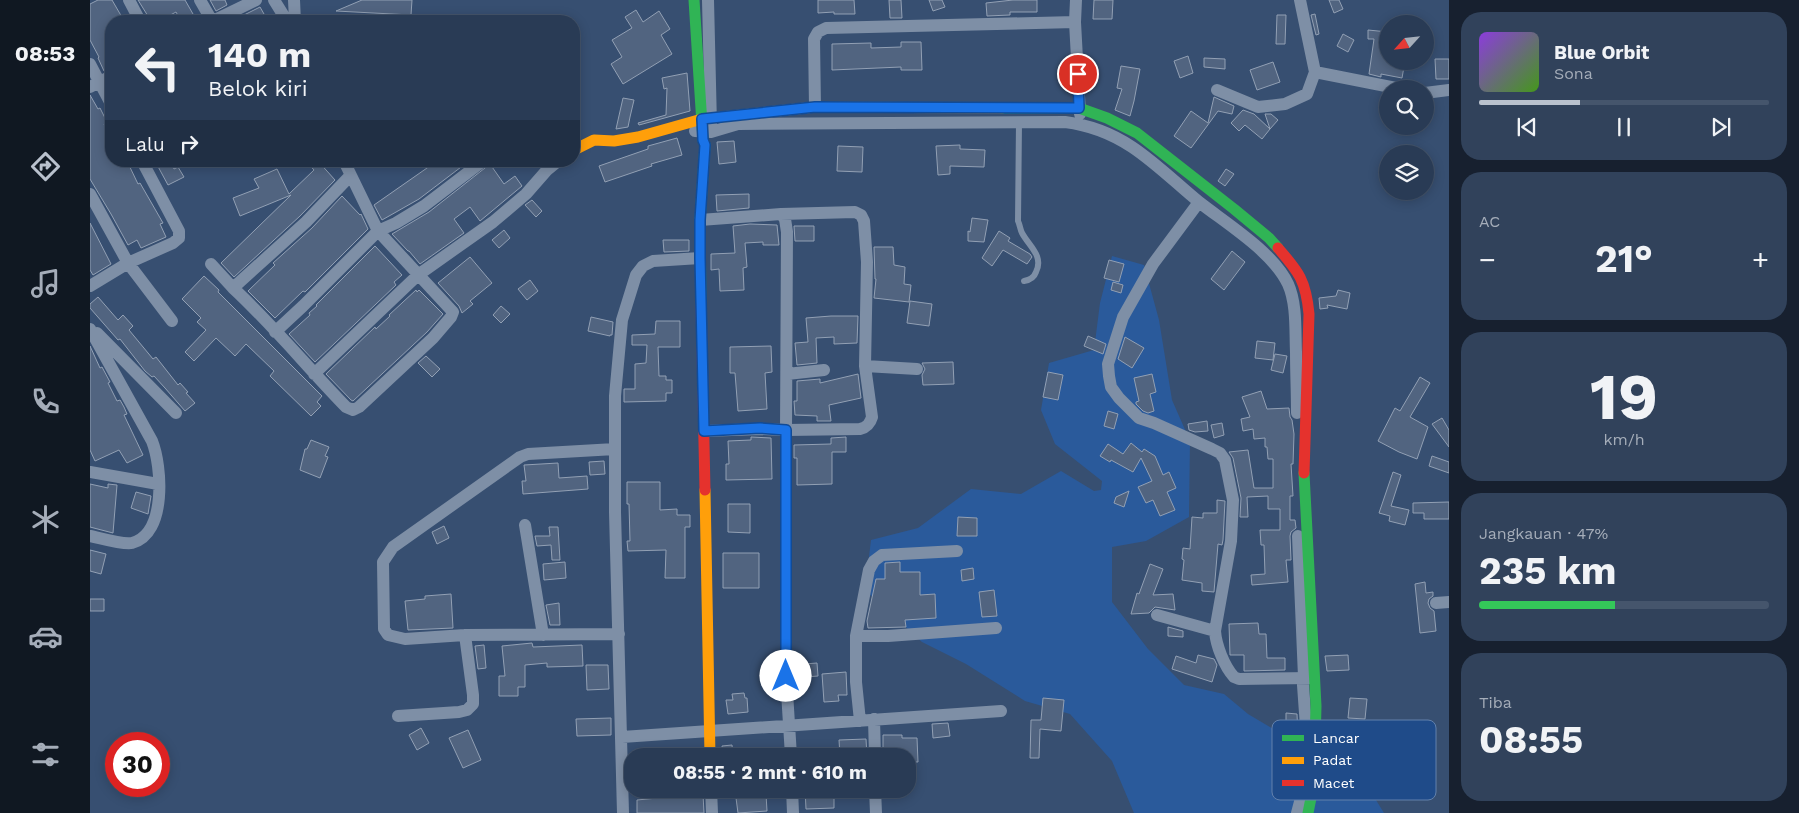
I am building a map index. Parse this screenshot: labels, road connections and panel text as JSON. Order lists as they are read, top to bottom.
{
  "legend": ["Lancar", "Padat", "Macet"],
  "north": "bottom left",
  "page": {
    "tabs": "08:53",
    "turn": ["140 m", "Belok kiri"],
    "song": ["Blue Orbit", "Sona"],
    "then": "Lalu",
    "tile": [
      "AC",
      ["19", "km/h"],
      ["Jangkauan · 47%", "235 km"],
      ["Tiba", "08:55"]
    ],
    "heat": ["−", "21°", "+"],
    "limit": "30",
    "trip": "08:55 · 2 mnt · 610 m"
  }
}
